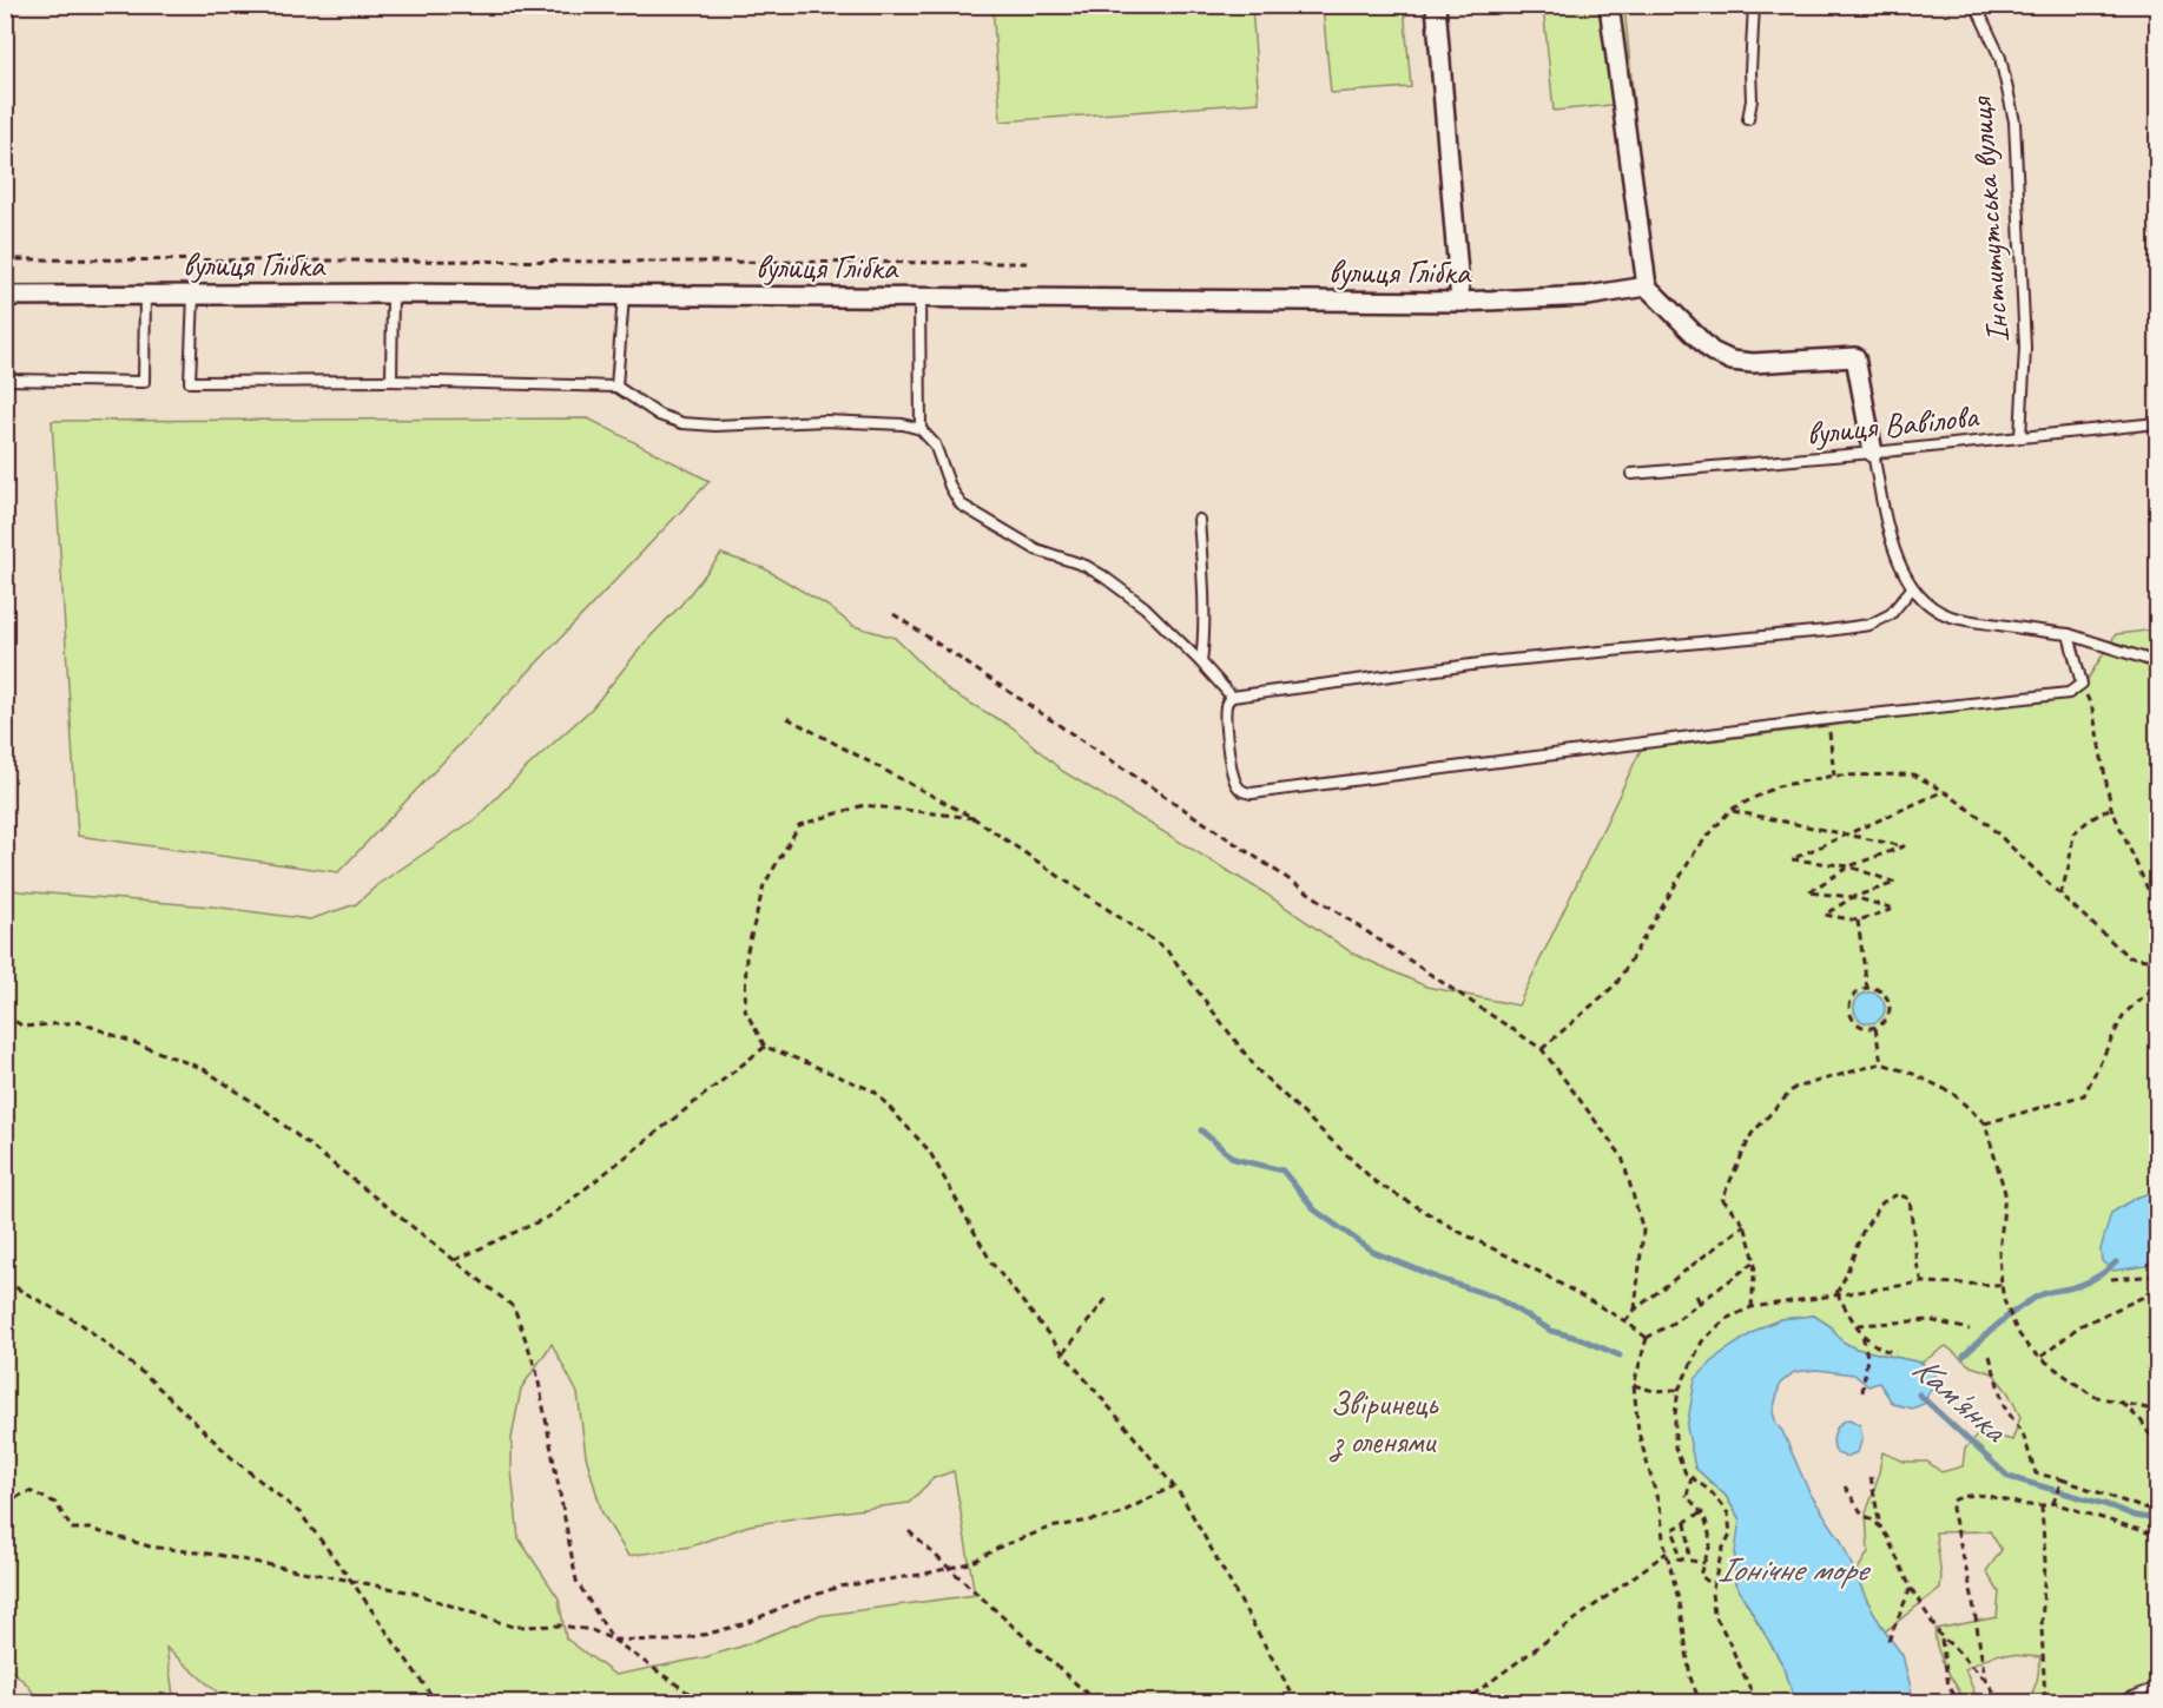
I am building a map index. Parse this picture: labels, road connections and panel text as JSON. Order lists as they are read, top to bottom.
{
  "streets": {
    "street": ["вулиця Глібка"],
    "lane": ["Інститутська вулиця", "вулиця Вавілова"]
  },
  "crossings": [
    ["Інститутська вулиця", "вулиця Вавілова"]
  ],
  "water": ["Кам'янка", "Іонічне море"],
  "parks": ["Звіринець з оленями"]
}
